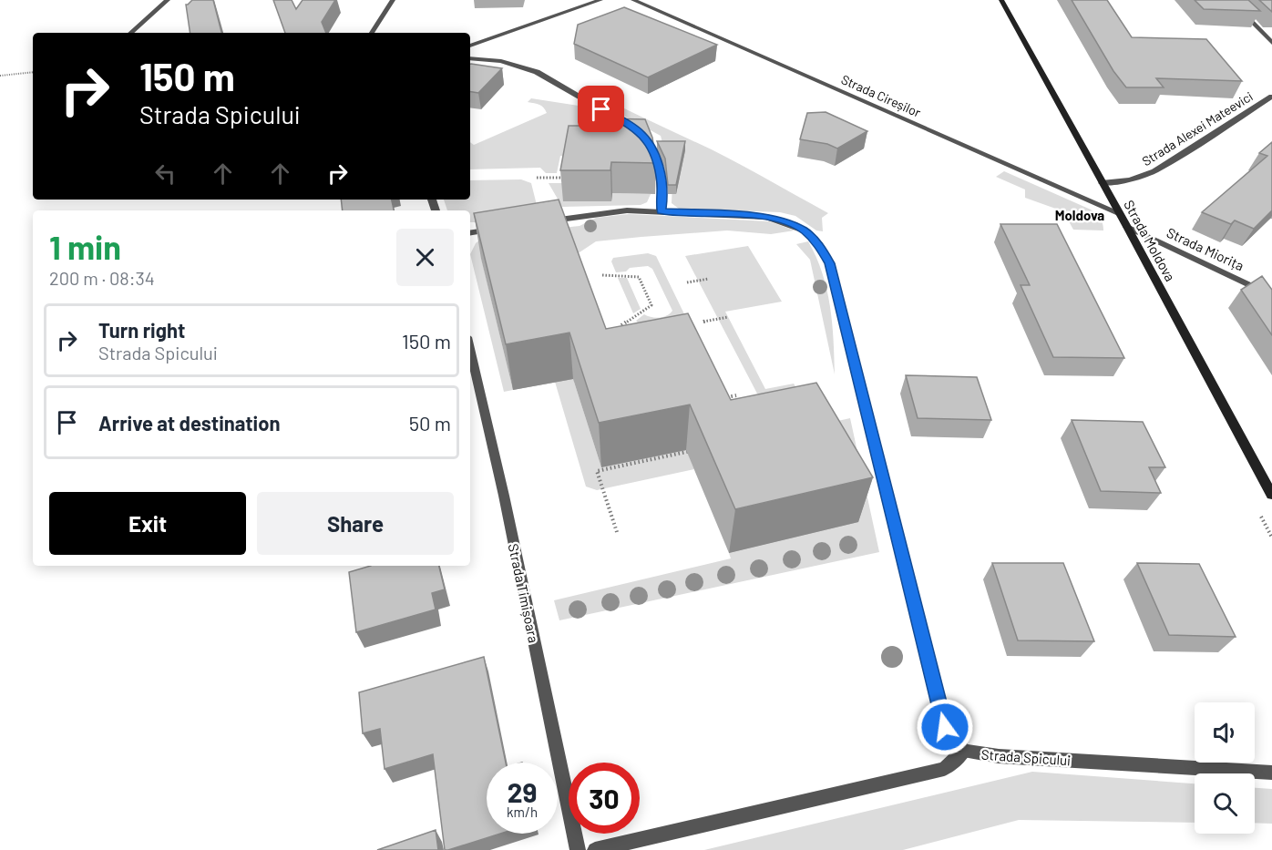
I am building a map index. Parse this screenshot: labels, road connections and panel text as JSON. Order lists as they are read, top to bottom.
{
  "streets": {
    "street": [
      "Strada Cireșilor",
      "Strada Alexei Mateevici",
      "Strada Moldova",
      "Strada Miorița",
      "Strada Timișoara",
      "Strada Spicului"
    ]
  },
  "crossings": [
    ["Strada Cireșilor", "Strada Moldova"],
    ["Strada Alexei Mateevici", "Strada Moldova"],
    ["Strada Moldova", "Strada Miorița"]
  ],
  "districts": ["Moldova"],
  "page": {
    "turn": ["150 m", "Strada Spicului"],
    "heading": ["1 min", "200 m · 08:34"],
    "list": [
      {
        "name": "Turn right",
        "note": "Strada Spicului",
        "value": "150 m"
      },
      {
        "name": "Arrive at destination",
        "value": "50 m"
      }
    ],
    "buttons": ["Exit", "Share"],
    "speed": "29 km/h",
    "limit": "30"
  }
}
